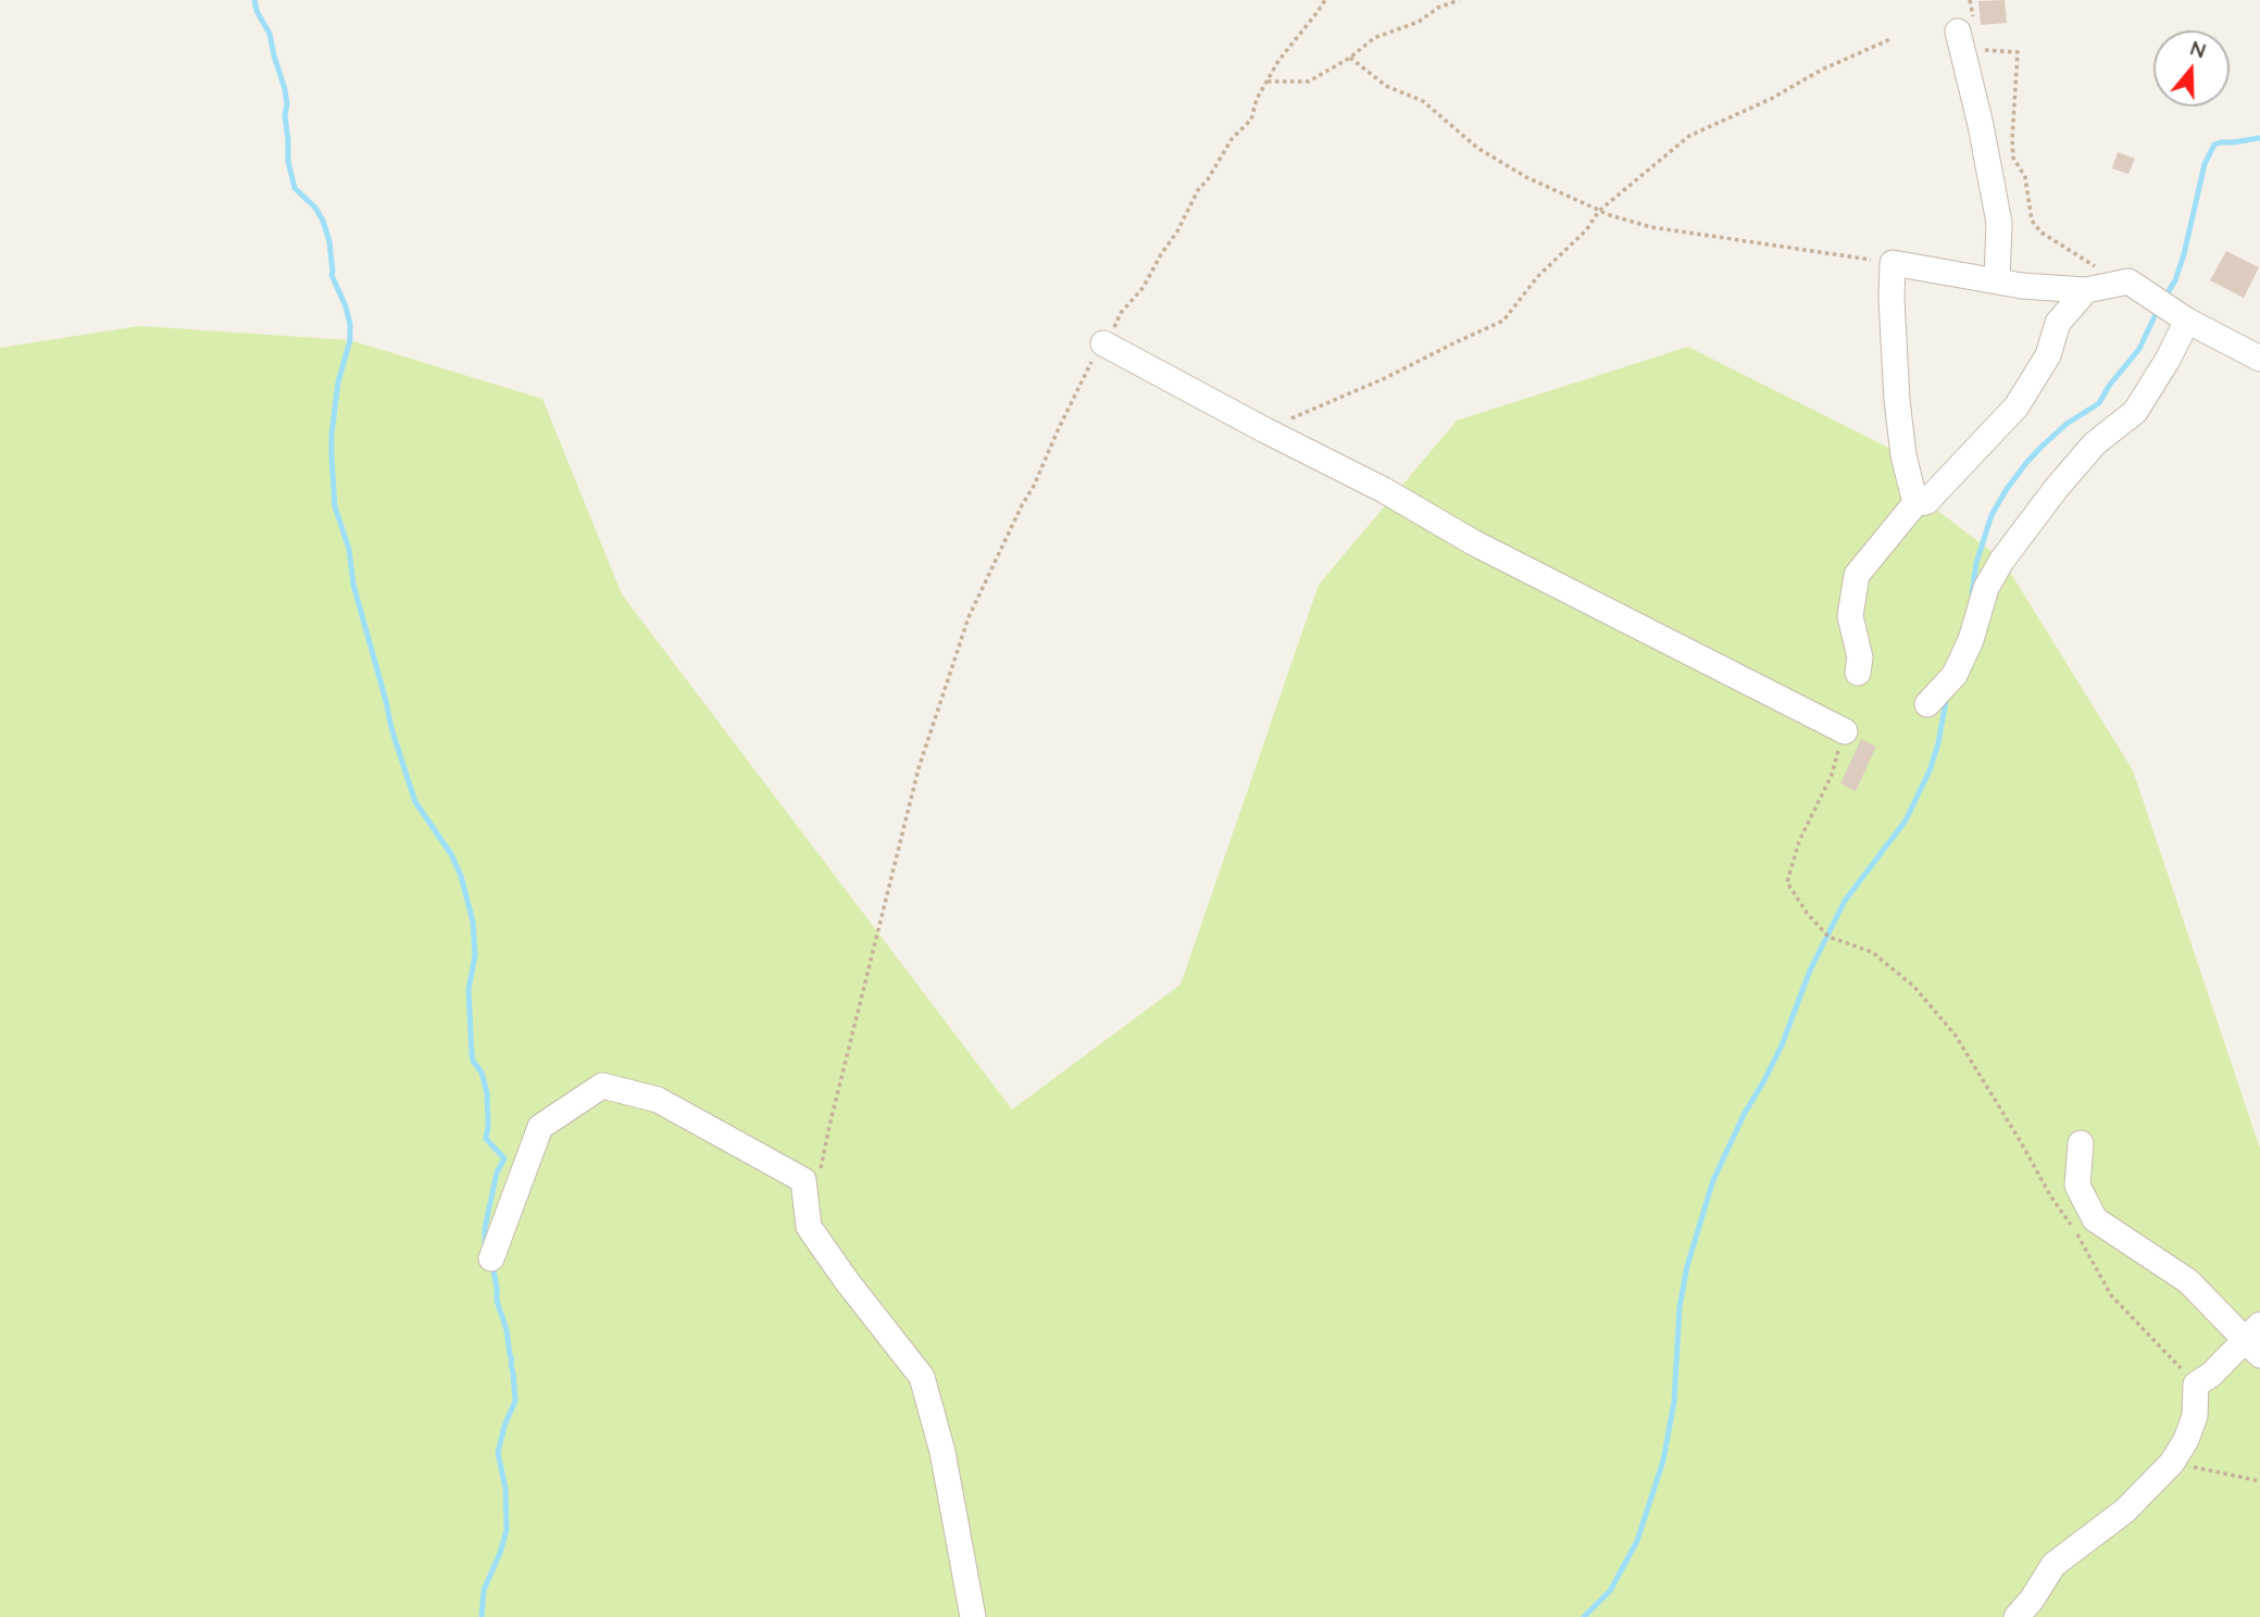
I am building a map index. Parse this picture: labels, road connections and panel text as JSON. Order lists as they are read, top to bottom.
{
  "north": "top"
}
